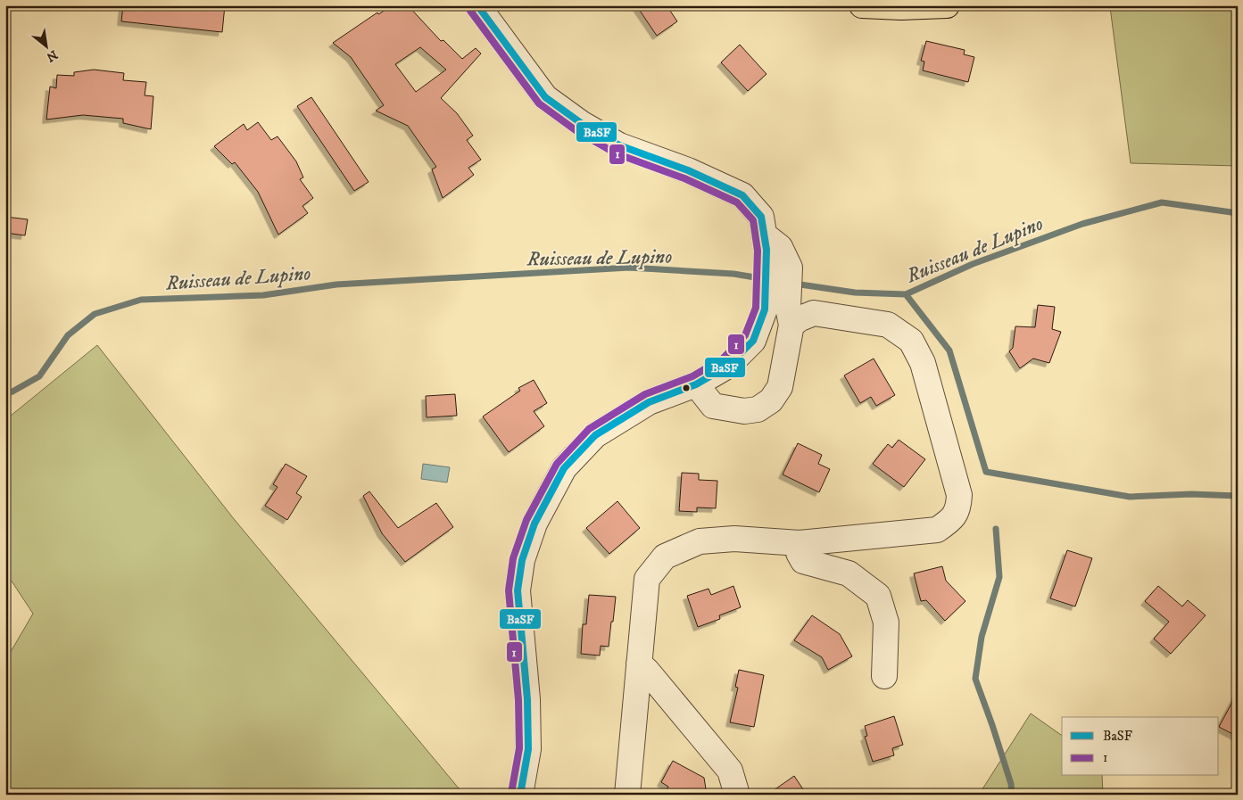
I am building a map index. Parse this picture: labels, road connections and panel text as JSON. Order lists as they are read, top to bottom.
{
  "water": ["Ruisseau de Lupino"],
  "lines": ["transit line BaSF", "transit line 1"],
  "legend": ["BaSF", "1"],
  "north": "bottom right"
}
